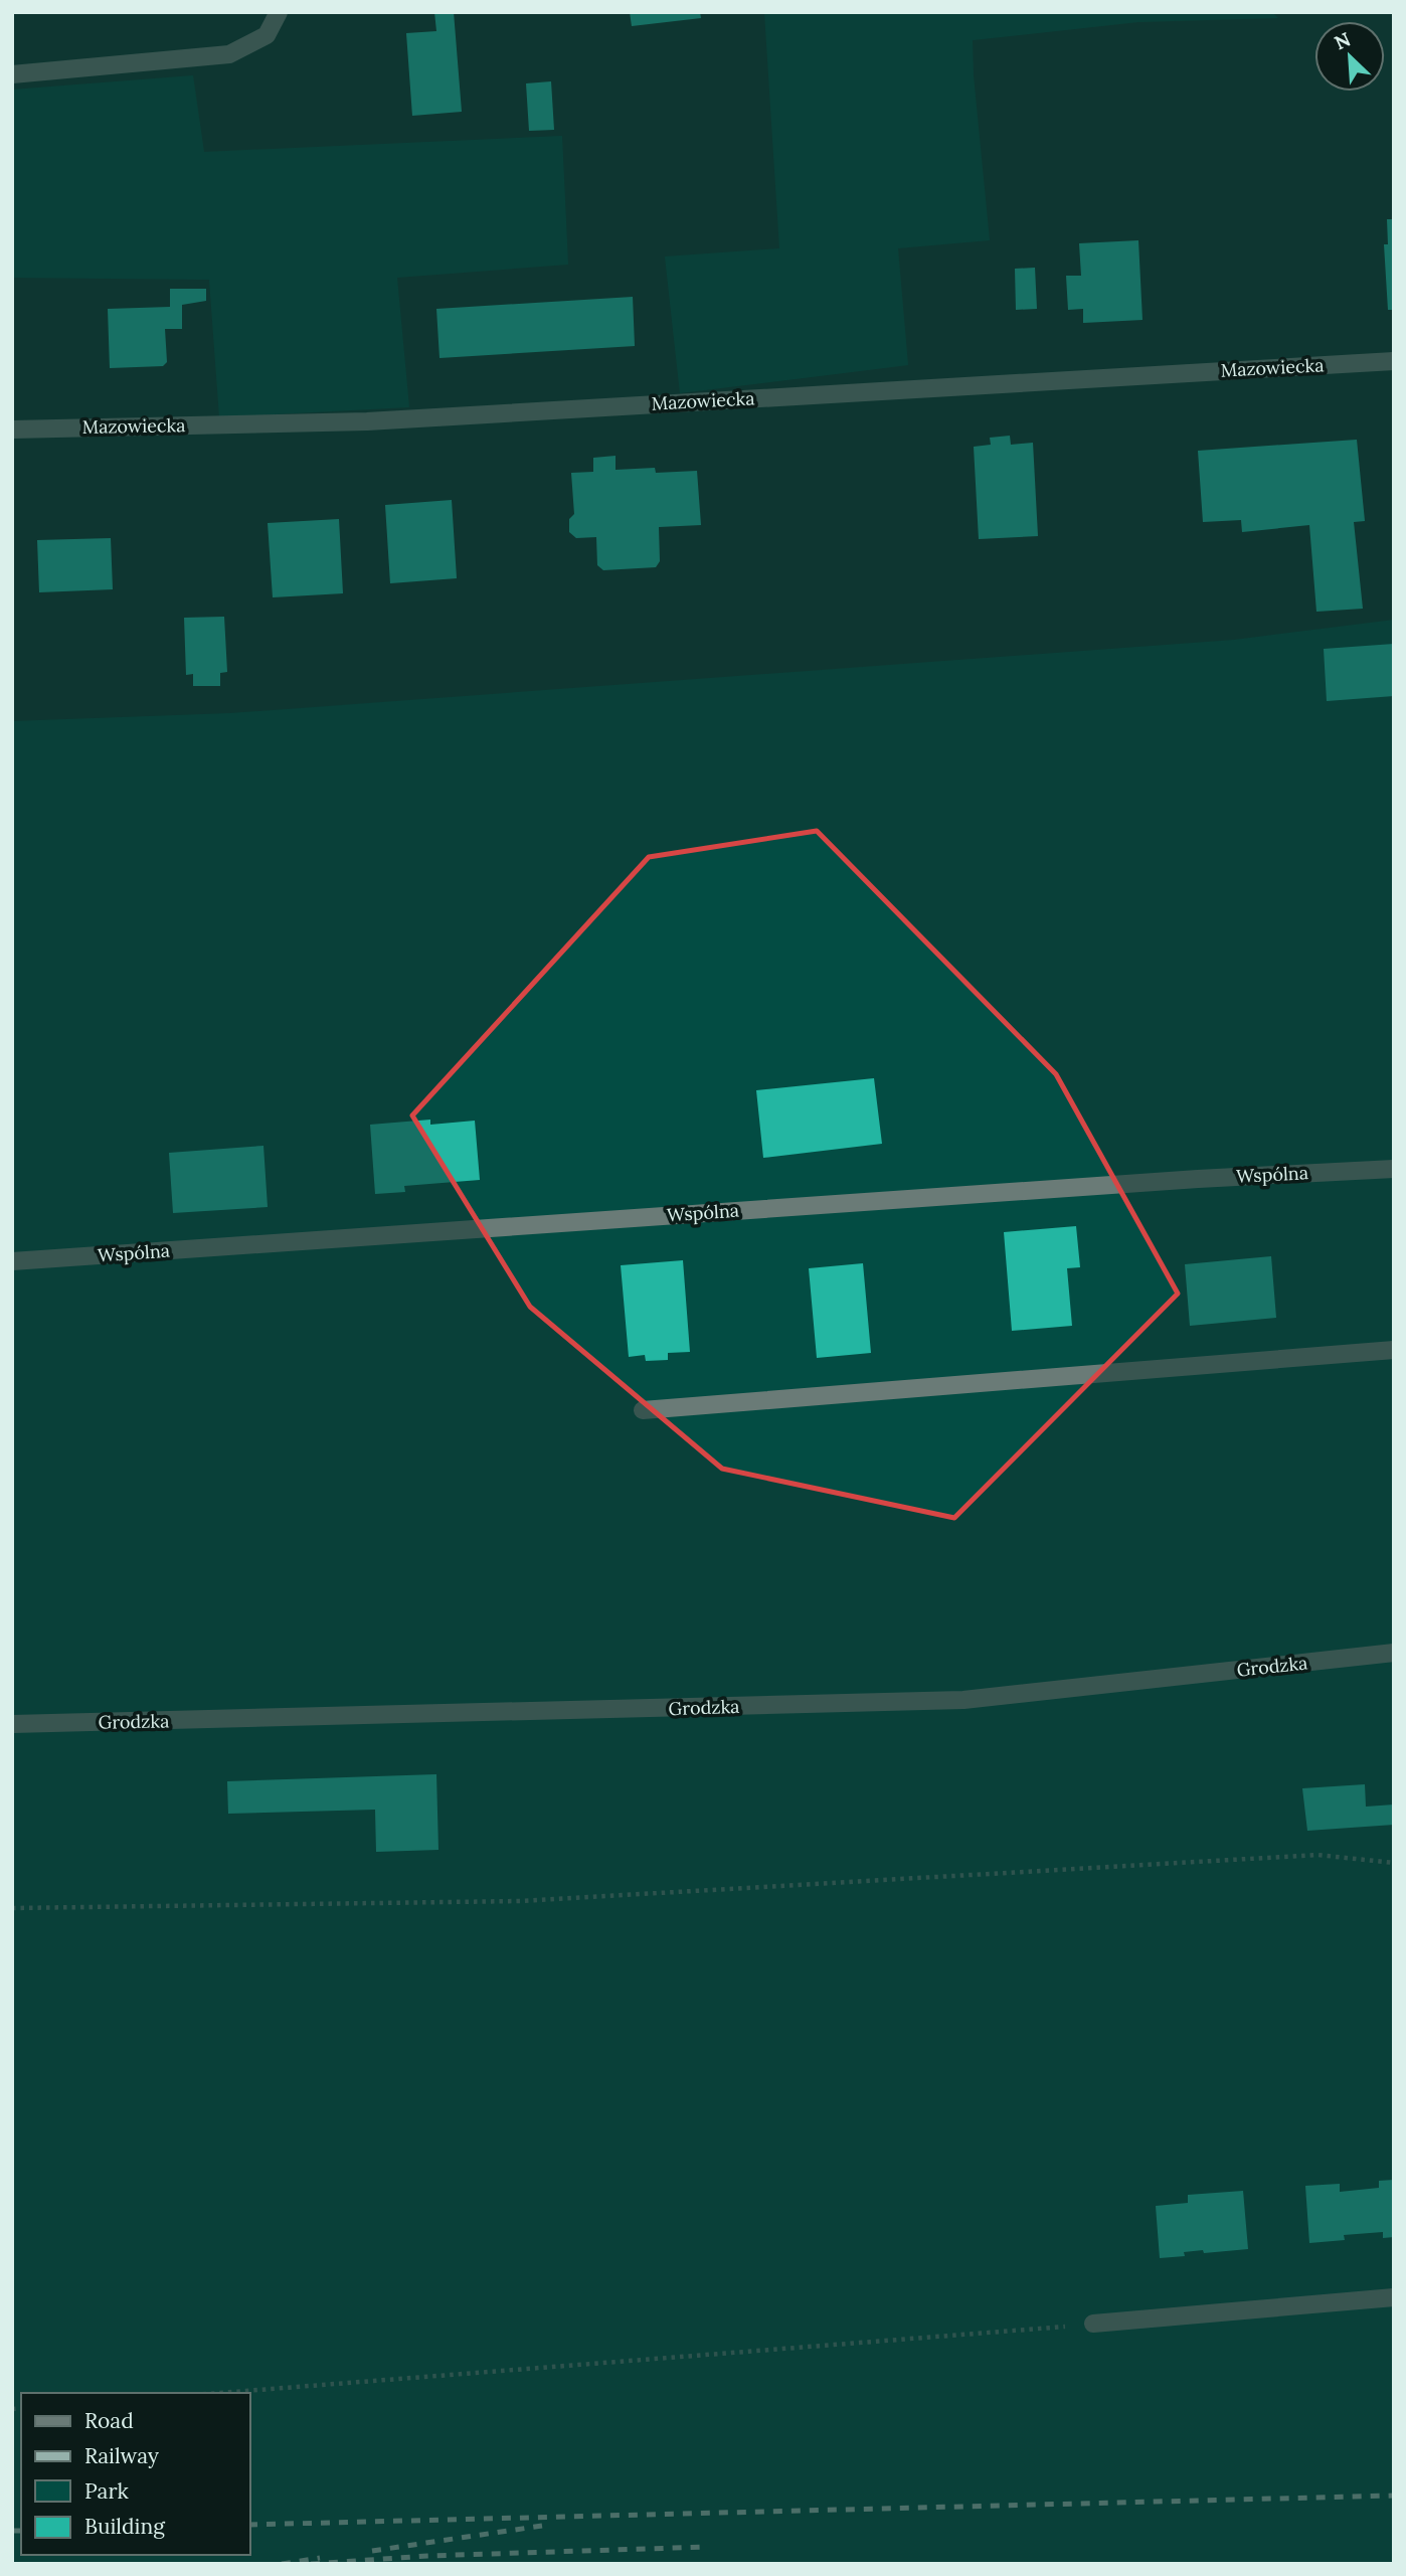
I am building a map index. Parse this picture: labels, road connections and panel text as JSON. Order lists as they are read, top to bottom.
{
  "streets": {
    "street": ["Mazowiecka", "Wspólna", "Grodzka"]
  },
  "legend": [
    "Road",
    "Railway",
    "Park",
    "Building"
  ],
  "north": "top left"
}
